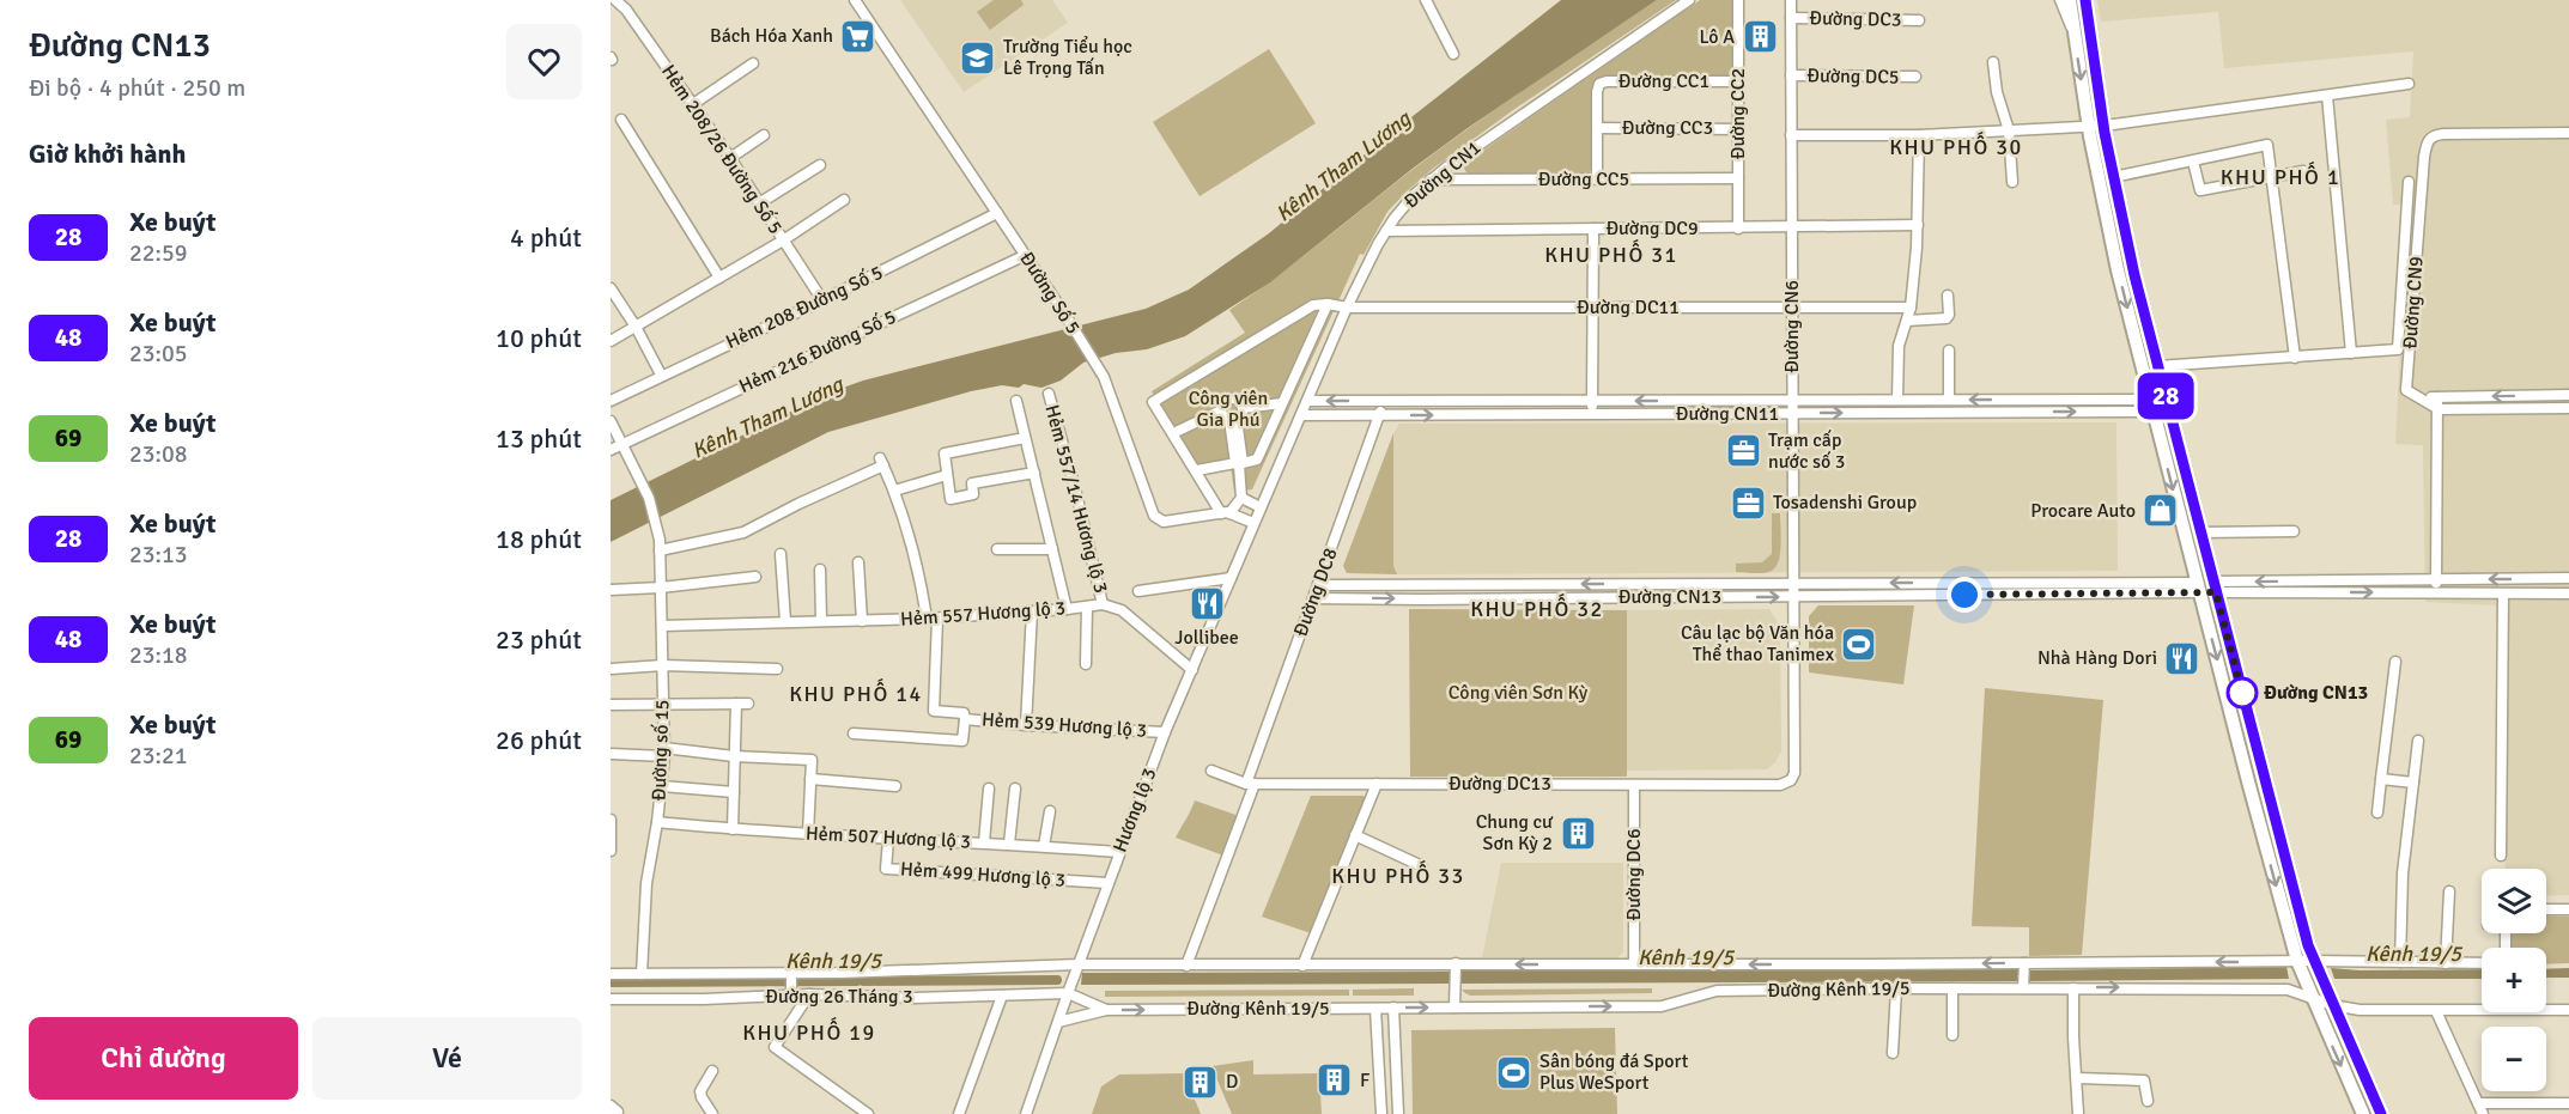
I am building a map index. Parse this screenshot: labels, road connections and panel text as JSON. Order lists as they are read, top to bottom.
{
  "streets": {
    "street": [
      "Đường DC3",
      "Đường DC5",
      "Đường CC1",
      "Đường CC2",
      "Đường CC3",
      "Hẻm 208/26 Đường Số 5",
      "Đường CN1",
      "Đường CC5",
      "Đường DC9",
      "Đường Số 5",
      "Đường CN9",
      "Hẻm 208 Đường Số 5",
      "Đường DC11",
      "Đường CN6",
      "Hẻm 216 Đường Số 5",
      "Đường CN11",
      "Hẻm 557/14 Hương lộ 3",
      "Đường DC8",
      "Đường CN13",
      "Hẻm 557 Hương lộ 3",
      "Hẻm 539 Hương lộ 3",
      "Đường số 15",
      "Đường DC13",
      "Hương lộ 3",
      "Hẻm 507 Hương lộ 3",
      "Hẻm 499 Hương lộ 3",
      "Đường DC6",
      "Đường Kênh 19/5",
      "Đường 26 Tháng 3"
    ]
  },
  "crossings": [
    ["Đường DC3", "Đường CN6"],
    ["Đường DC5", "Đường CN6"],
    ["Đường CC1", "Đường CC2"],
    ["Đường CC1", "Đường CC3"],
    ["Đường CC1", "Đường CC5"],
    ["Đường CC2", "Đường CC3"],
    ["Đường CC2", "Đường CC5"],
    ["Đường CC2", "Đường DC9"],
    ["Hẻm 208/26 Đường Số 5", "Hẻm 208 Đường Số 5"],
    ["Đường CN1", "Đường CC5"],
    ["Đường CN1", "Đường DC9"],
    ["Đường CN1", "Đường DC11"],
    ["Đường CN1", "Đường CN11"],
    ["Đường CN1", "Hương lộ 3"],
    ["Đường DC9", "Đường CN6"],
    ["Đường Số 5", "Hẻm 208 Đường Số 5"],
    ["Đường Số 5", "Hẻm 216 Đường Số 5"],
    ["Đường DC11", "Đường CN6"],
    ["Đường CN6", "Đường CN11"],
    ["Đường CN6", "Đường CN13"],
    ["Đường CN6", "Đường DC13"],
    ["Hẻm 216 Đường Số 5", "Đường số 15"],
    ["Đường CN11", "Đường DC8"],
    ["Hẻm 557/14 Hương lộ 3", "Hẻm 557 Hương lộ 3"],
    ["Đường DC8", "Đường CN13"],
    ["Đường DC8", "Đường DC13"],
    ["Đường DC8", "Đường Kênh 19/5"],
    ["Hẻm 557 Hương lộ 3", "Hẻm 539 Hương lộ 3"],
    ["Hẻm 557 Hương lộ 3", "Đường số 15"],
    ["Hẻm 539 Hương lộ 3", "Hương lộ 3"],
    ["Đường số 15", "Hẻm 507 Hương lộ 3"],
    ["Đường số 15", "Đường 26 Tháng 3"],
    ["Đường DC13", "Đường DC6"],
    ["Hương lộ 3", "Hẻm 507 Hương lộ 3"],
    ["Hương lộ 3", "Hẻm 499 Hương lộ 3"],
    ["Hương lộ 3", "Đường Kênh 19/5"],
    ["Hương lộ 3", "Đường 26 Tháng 3"],
    ["Hẻm 507 Hương lộ 3", "Hẻm 499 Hương lộ 3"],
    ["Đường DC6", "Đường Kênh 19/5"],
    ["Đường Kênh 19/5", "Đường 26 Tháng 3"]
  ],
  "districts": [
    "KHU PHỐ 30",
    "KHU PHỐ 1",
    "KHU PHỐ 31",
    "KHU PHỐ 32",
    "KHU PHỐ 14",
    "KHU PHỐ 33",
    "KHU PHỐ 19"
  ],
  "water": ["Kênh Tham Lương", "Kênh 19/5"],
  "parks": ["Công viên Gia Phú", "Công viên Sơn Kỳ"],
  "places": {
    "supermarket": ["Bách Hóa Xanh"],
    "building": [
      "Lô A",
      "Chung cư Sơn Kỳ 2",
      "F",
      "D"
    ],
    "school or university": ["Trường Tiểu học Lê Trọng Tấn"],
    "office": ["Trạm cấp nước số 3", "Tosadenshi Group"],
    "shop": ["Procare Auto"],
    "restaurant": ["Jollibee", "Nhà Hàng Dori"],
    "sports": ["Câu lạc bộ Văn hóa Thể thao Tanimex", "Sân bóng đá Sport Plus WeSport"],
    "other": ["Đường CN13"]
  },
  "lines": ["bus line 28"],
  "page": {
    "heading": [
      ["Đường CN13", "Đi bộ · 4 phút · 250 m"],
      "Giờ khởi hành"
    ],
    "on_map": "28",
    "list": [
      {
        "mark": "28",
        "name": "Xe buýt",
        "note": "22:59",
        "value": "4 phút"
      },
      {
        "mark": "48",
        "name": "Xe buýt",
        "note": "23:05",
        "value": "10 phút"
      },
      {
        "mark": "69",
        "name": "Xe buýt",
        "note": "23:08",
        "value": "13 phút"
      },
      {
        "mark": "28",
        "name": "Xe buýt",
        "note": "23:13",
        "value": "18 phút"
      },
      {
        "mark": "48",
        "name": "Xe buýt",
        "note": "23:18",
        "value": "23 phút"
      },
      {
        "mark": "69",
        "name": "Xe buýt",
        "note": "23:21",
        "value": "26 phút"
      }
    ],
    "map_buttons": ["+", "−"],
    "buttons": ["Chỉ đường", "Vé"]
  }
}
